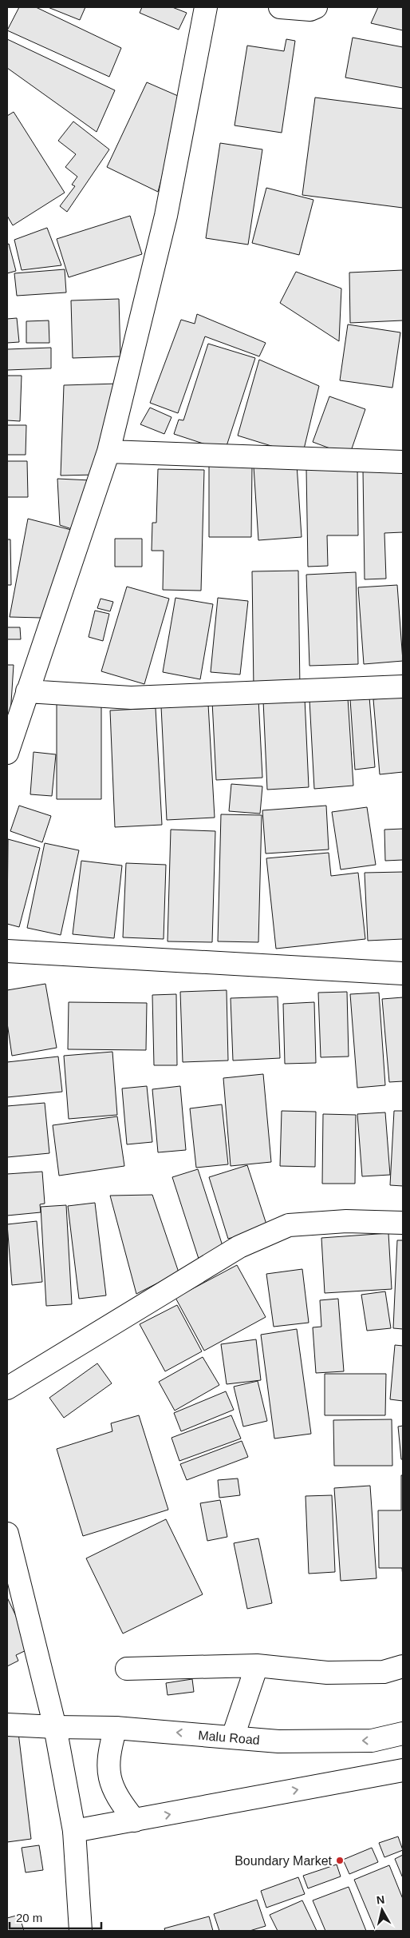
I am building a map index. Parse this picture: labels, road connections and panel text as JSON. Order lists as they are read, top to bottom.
{
  "streets": {
    "street": ["Malu Road"]
  },
  "places": ["Boundary Market"],
  "scale_bar": "20 m",
  "north": "top"
}
